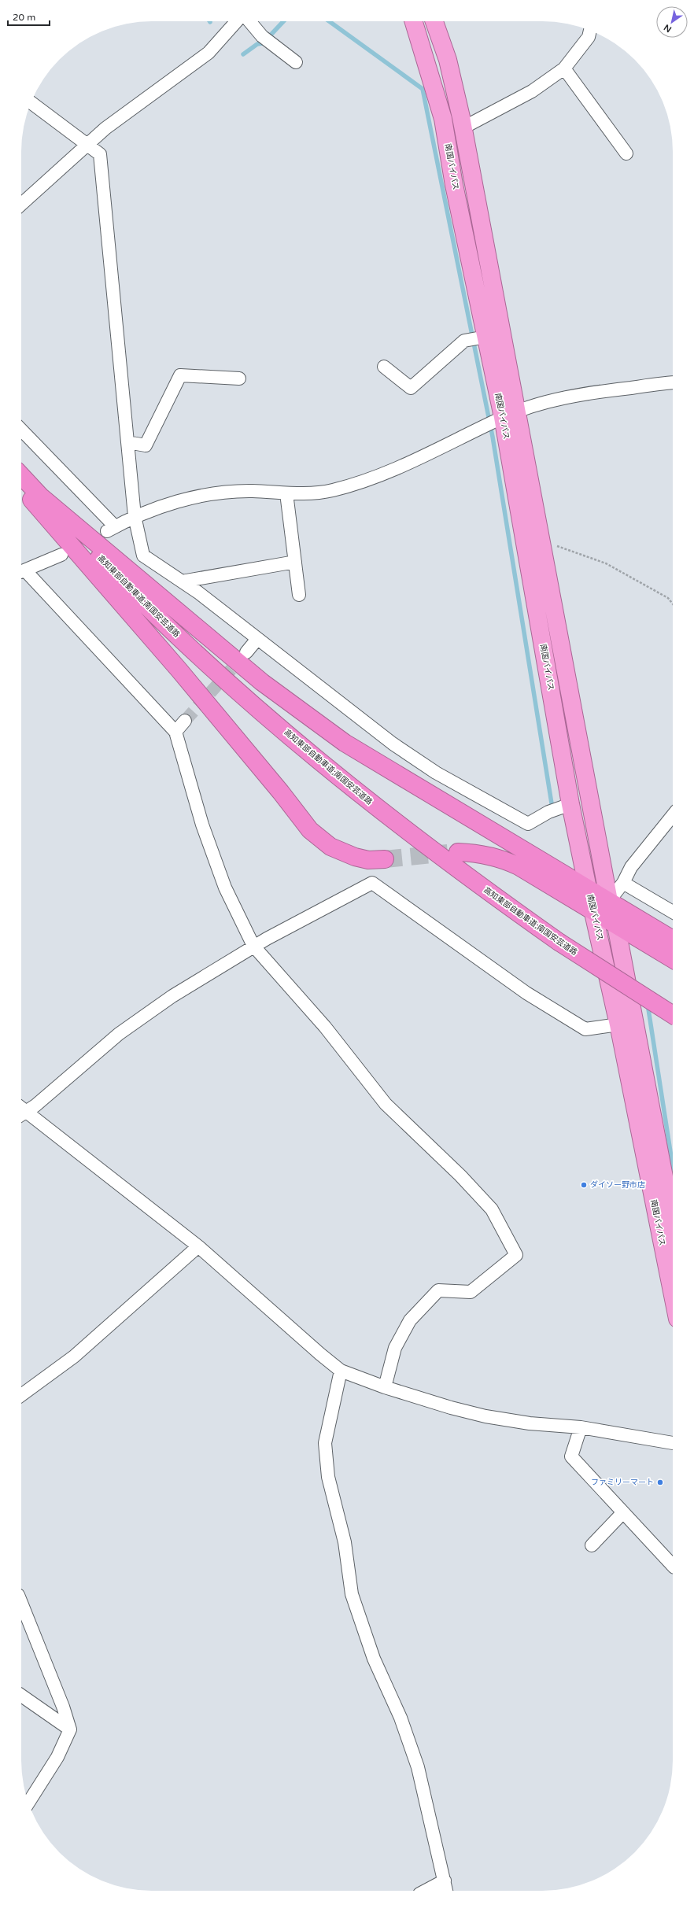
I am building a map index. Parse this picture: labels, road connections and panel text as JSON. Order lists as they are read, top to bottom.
{
  "streets": {
    "highway": ["南国バイパス", "高知東部自動車道;南国安芸道路"]
  },
  "places": ["ダイソー野市店", "ファミリーマート"],
  "scale_bar": "20 m",
  "north": "bottom left"
}
